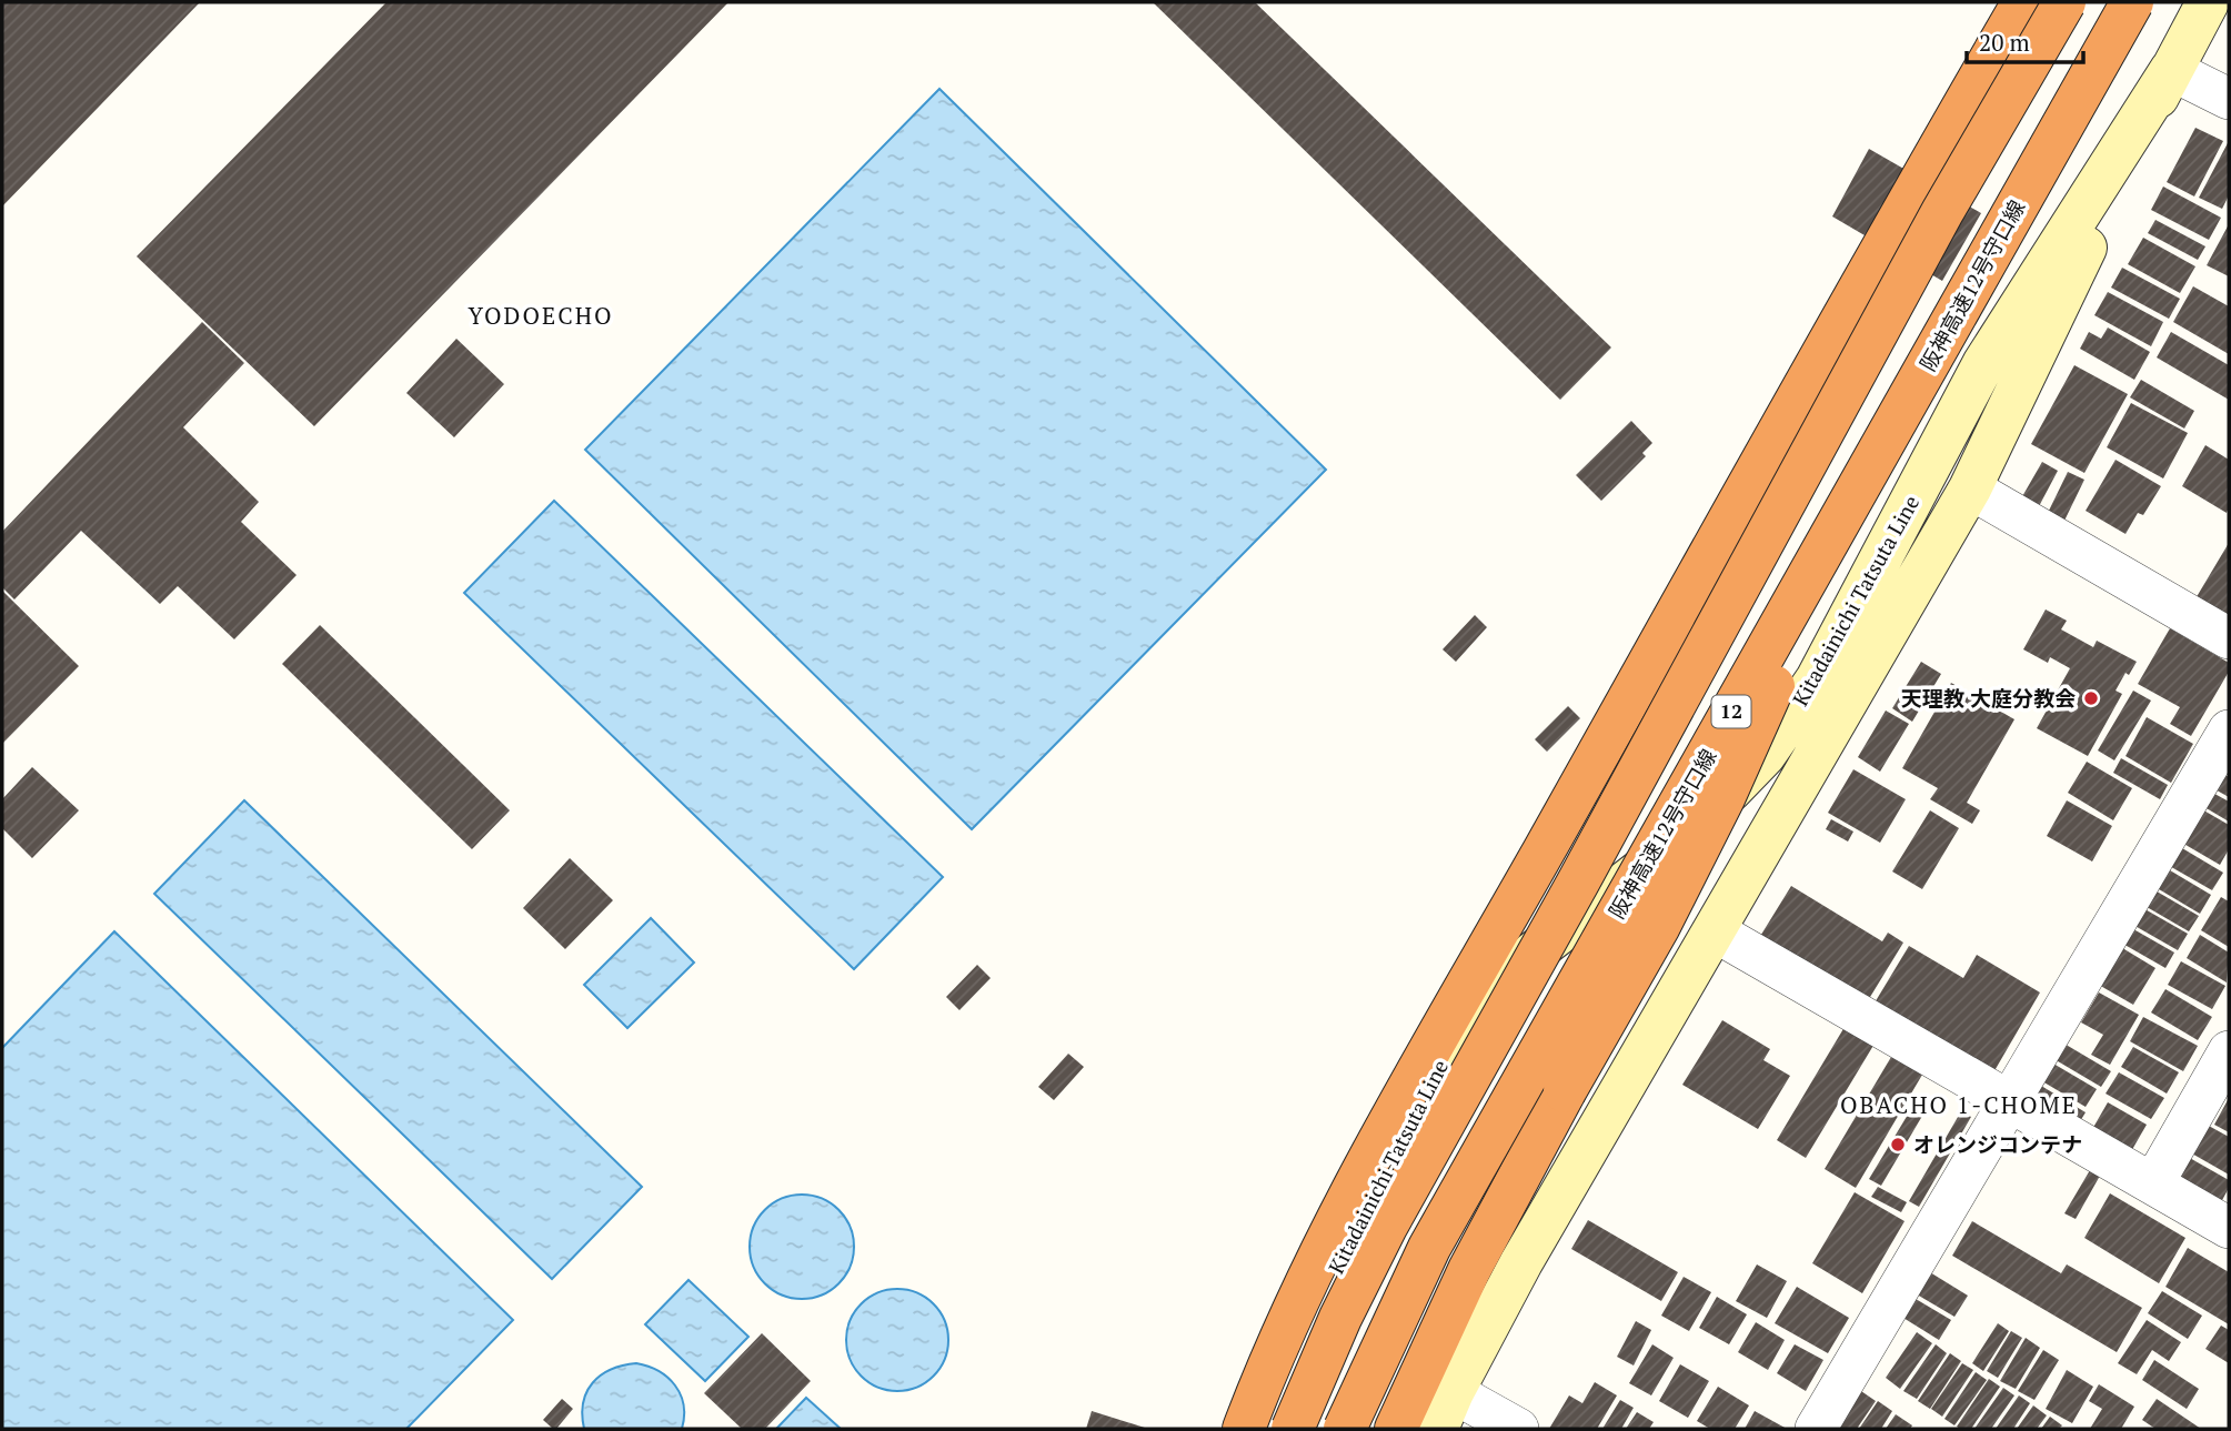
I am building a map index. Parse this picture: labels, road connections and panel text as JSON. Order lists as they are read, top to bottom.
{
  "streets": {
    "highway": ["阪神高速12号守口線", "12"],
    "main road": ["Kitadainichi Tatsuta Line"]
  },
  "districts": ["YODOECHO", "OBACHO 1-CHOME"],
  "places": ["天理教 大庭分教会", "オレンジコンテナ"],
  "scale_bar": "20 m"
}
